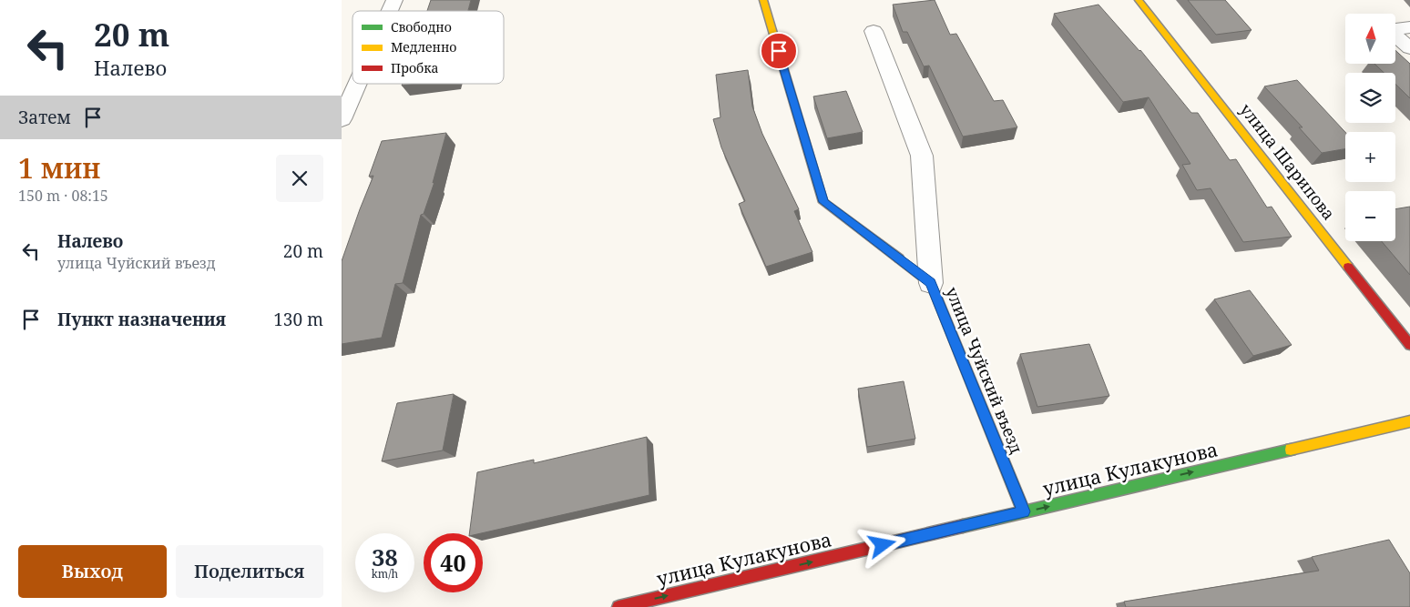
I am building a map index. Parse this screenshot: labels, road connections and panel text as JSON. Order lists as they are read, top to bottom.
{
  "streets": {
    "street": ["улица Шарипова", "улица Чуйский въезд", "улица Кулакунова"]
  },
  "crossings": [
    ["улица Чуйский въезд", "улица Кулакунова"]
  ],
  "one_way": ["улица Кулакунова"],
  "legend": ["Свободно", "Медленно", "Пробка"],
  "north": "top",
  "page": {
    "turn": ["20 m", "Налево"],
    "map_buttons": ["+", "−"],
    "then": "Затем",
    "heading": ["1 мин", "150 m · 08:15"],
    "list": [
      {
        "name": "Налево",
        "note": "улица Чуйский въезд",
        "value": "20 m"
      },
      {
        "name": "Пункт назначения",
        "value": "130 m"
      }
    ],
    "speed": "38 km/h",
    "limit": "40",
    "buttons": ["Выход", "Поделиться"]
  }
}
